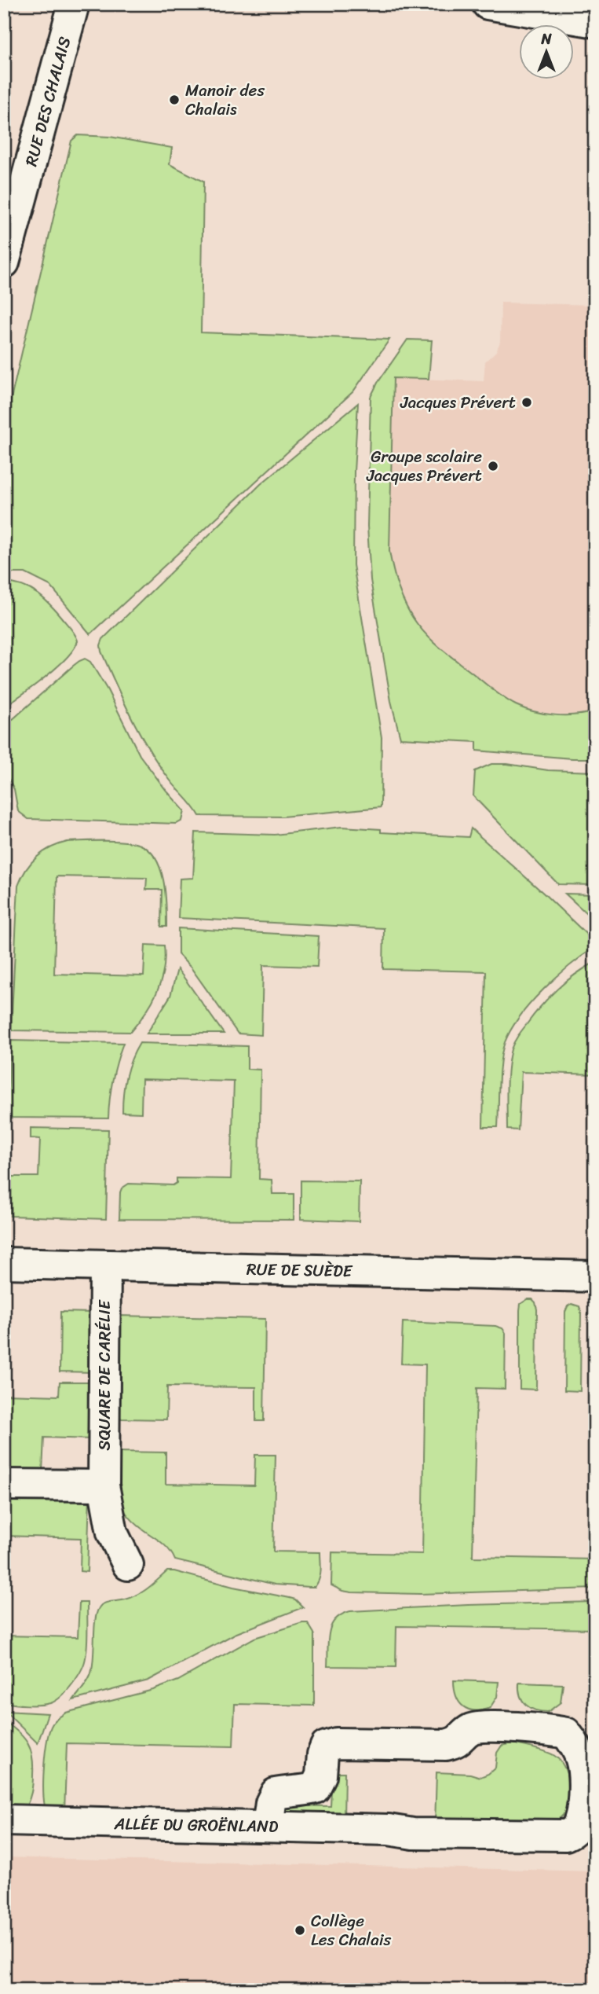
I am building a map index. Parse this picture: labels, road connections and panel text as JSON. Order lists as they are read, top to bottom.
{
  "streets": {
    "street": [
      "RUE DES CHALAIS",
      "RUE DE SUÈDE",
      "SQUARE DE CARÉLIE",
      "ALLÉE DU GROËNLAND"
    ]
  },
  "crossings": [
    ["RUE DE SUÈDE", "SQUARE DE CARÉLIE"]
  ],
  "places": [
    "Manoir des Chalais",
    "Jacques Prévert",
    "Groupe scolaire Jacques Prévert",
    "Collège Les Chalais"
  ],
  "north": "top"
}
